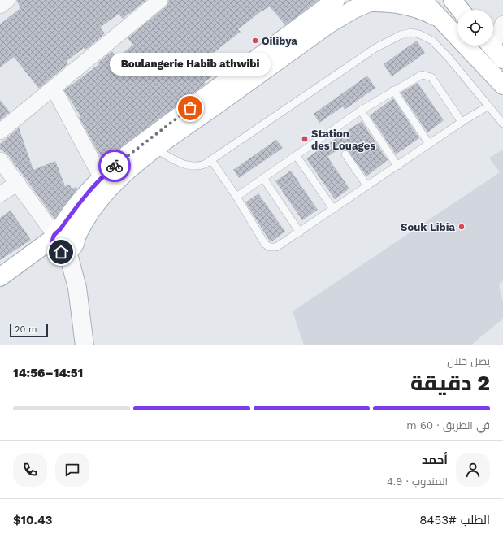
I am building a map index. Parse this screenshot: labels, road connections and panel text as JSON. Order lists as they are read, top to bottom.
{
  "places": {
    "other": ["Oilibya", "Boulangerie Habib athwibi", "Souk Libia"],
    "transit": ["Station des Louages"]
  },
  "scale_bar": "20 m",
  "page": {
    "bubble": "Boulangerie Habib athwibi",
    "scale": "20 m",
    "heading": ["2 دقيقة", "يصل خلال", "14:51–14:56"],
    "panel": [
      "أحمد",
      "المندوب · 4.9",
      "الطلب #8453",
      "$10.43"
    ],
    "bar": "في الطريق · 60 m"
  }
}
